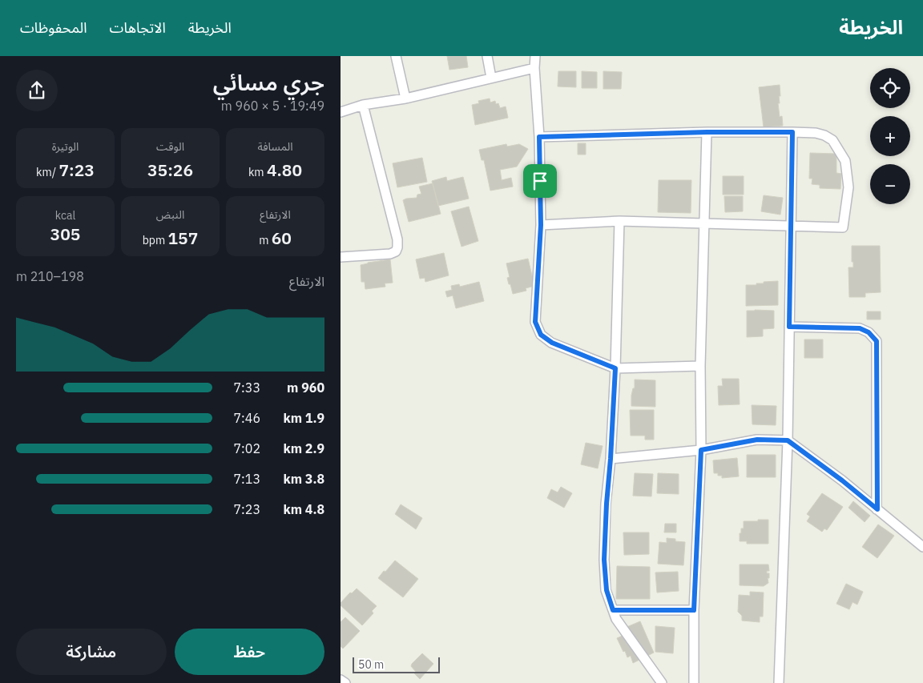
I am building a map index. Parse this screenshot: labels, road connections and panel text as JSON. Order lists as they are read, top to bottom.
{
  "scale_bar": "50 m",
  "page": {
    "header": "الخريطة",
    "nav": ["الخريطة", "الاتجاهات", "المحفوظات"],
    "heading": ["جري مسائي", "19:49 · 5 × 960 m"],
    "map_buttons": ["+", "−"],
    "stats": [
      ["المسافة", "4.80 km"],
      ["الوقت", "35:26"],
      ["الوتيرة", "7:23 /km"],
      ["الارتفاع", "60 m"],
      ["النبض", "157 bpm"],
      ["kcal", "305"]
    ],
    "chart": ["الارتفاع", "198–210 m"],
    "list": [
      {
        "name": "960 m",
        "note": "7:33"
      },
      {
        "name": "1.9 km",
        "note": "7:46"
      },
      {
        "name": "2.9 km",
        "note": "7:02"
      },
      {
        "name": "3.8 km",
        "note": "7:13"
      },
      {
        "name": "4.8 km",
        "note": "7:23"
      }
    ],
    "buttons": ["حفظ", "مشاركة"],
    "scale": "50 m"
  }
}
